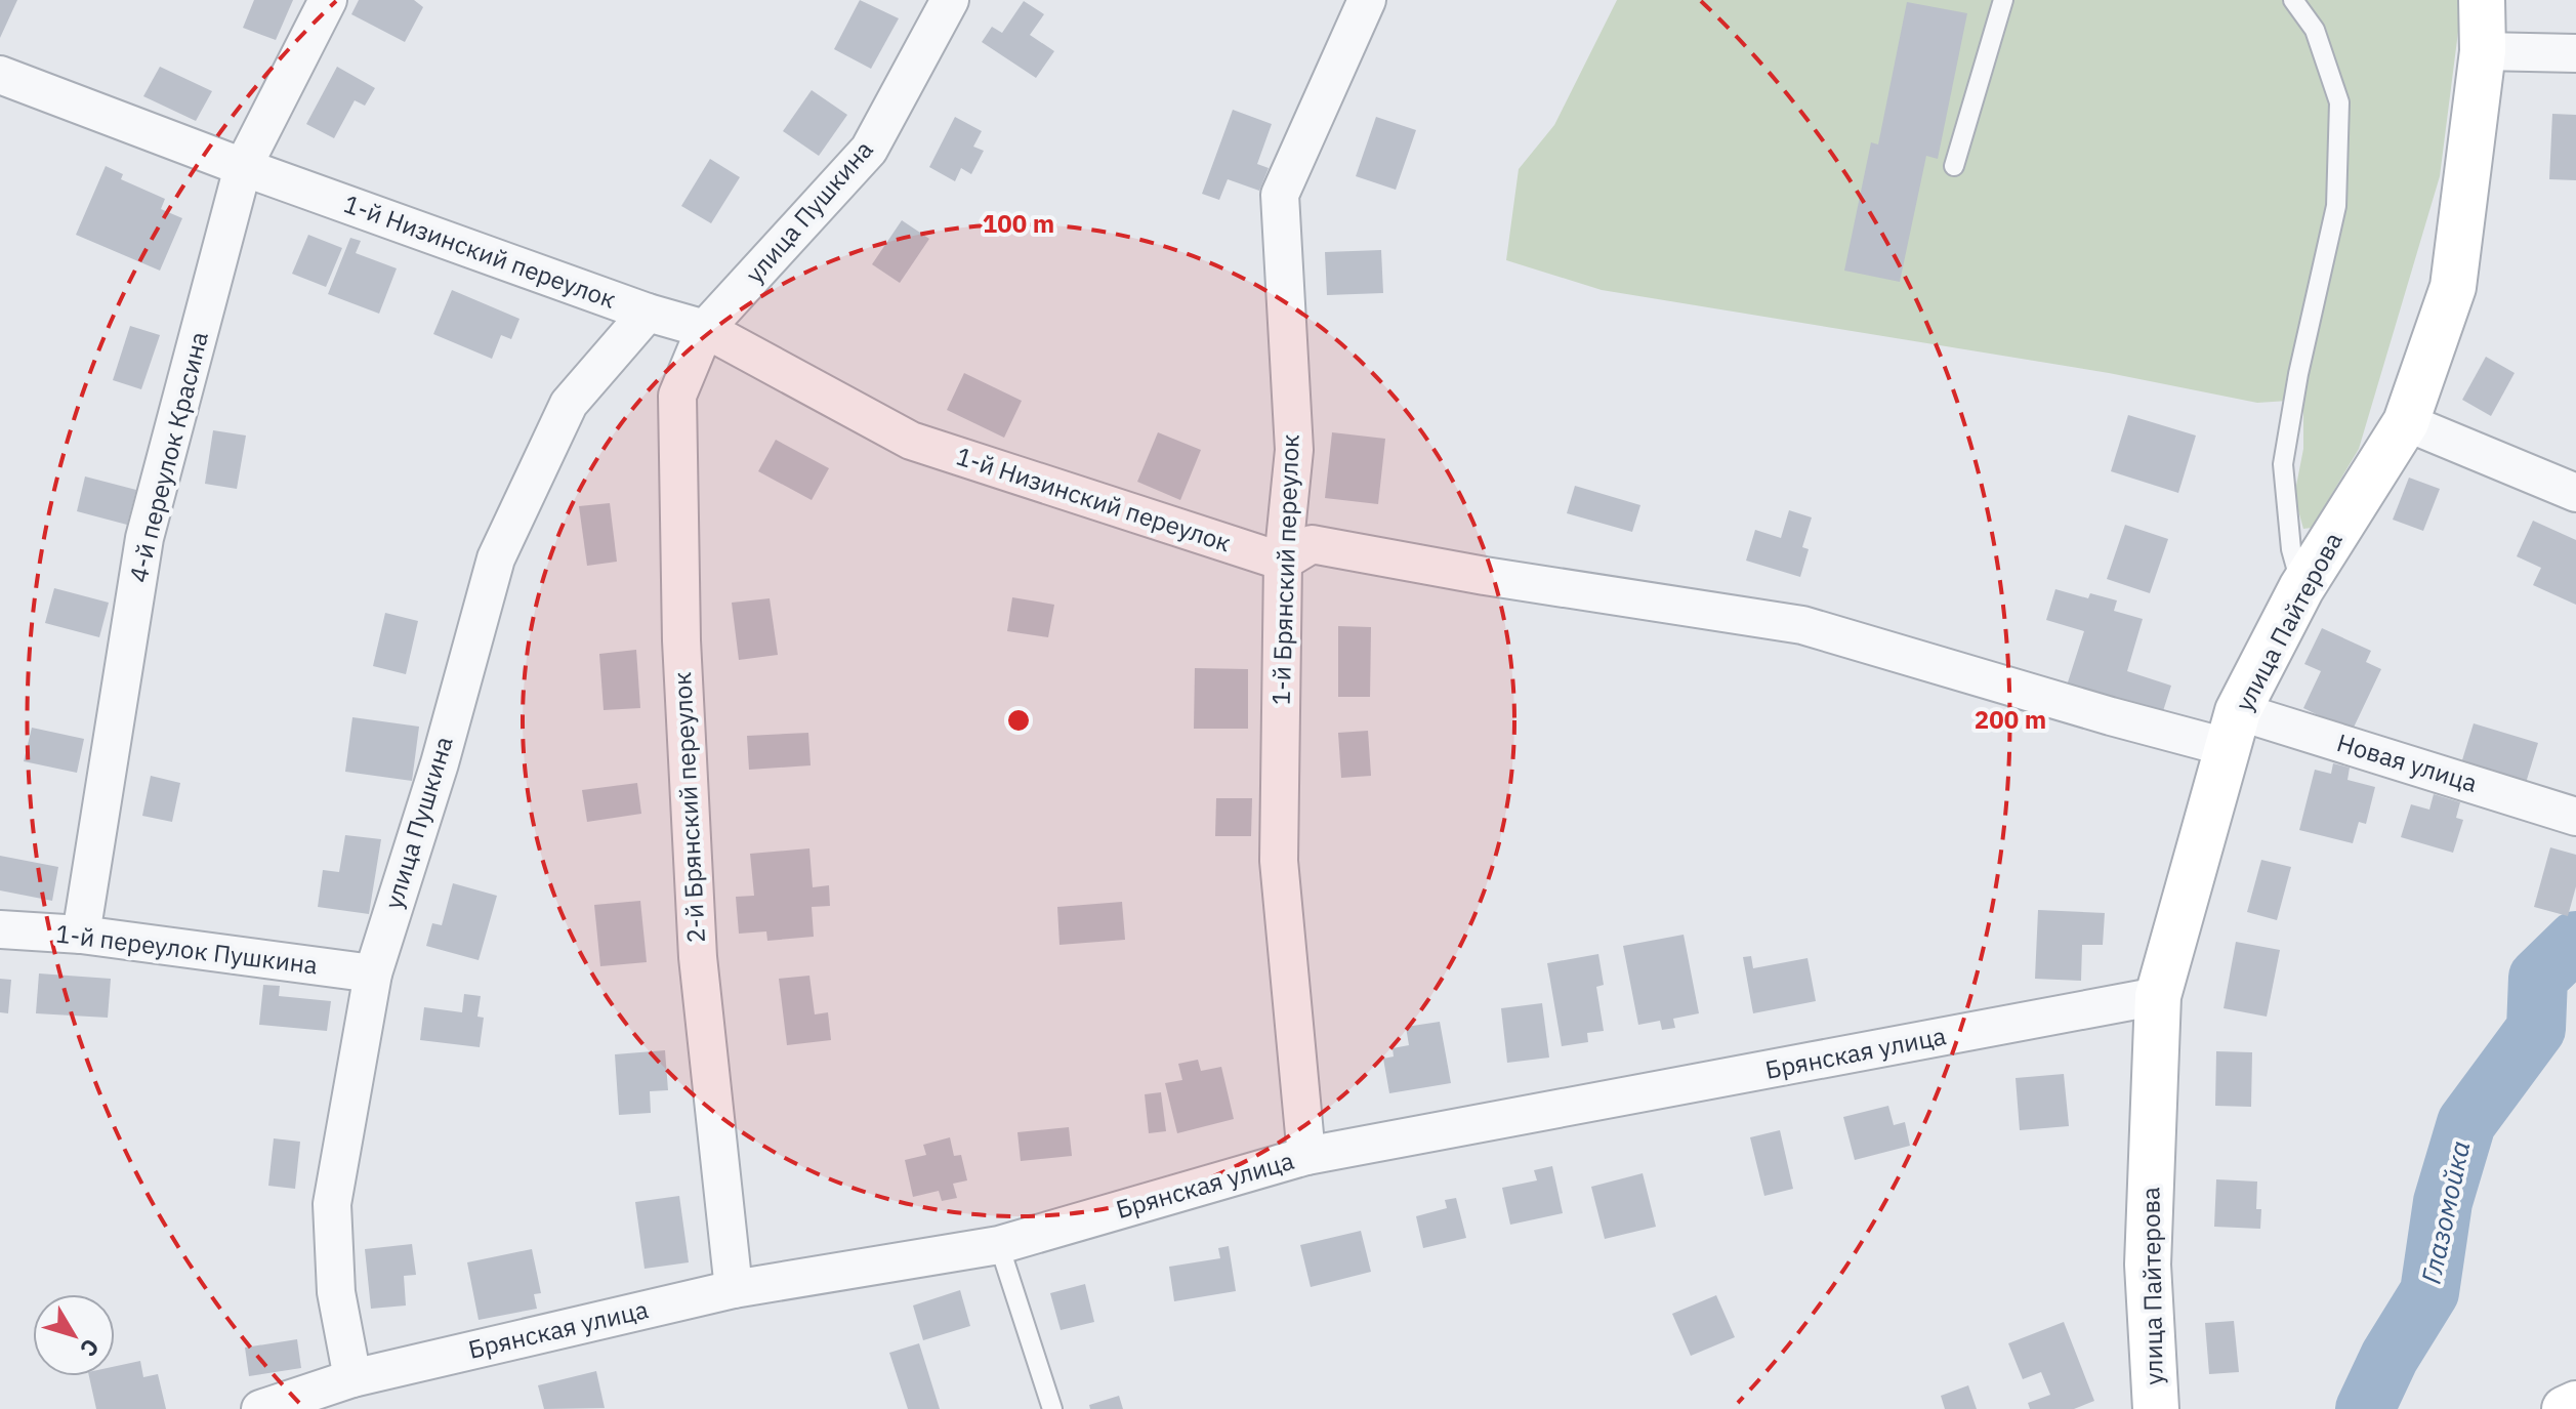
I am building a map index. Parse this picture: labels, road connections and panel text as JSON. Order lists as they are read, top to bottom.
{
  "streets": {
    "main road": ["улица Пайтерова"],
    "street": [
      "улица Пушкина",
      "1-й Низинский переулок",
      "4-й переулок Красина",
      "1-й Брянский переулок",
      "Новая улица",
      "2-й Брянский переулок",
      "1-й переулок Пушкина",
      "Брянская улица"
    ]
  },
  "crossings": [
    ["улица Пушкина", "1-й Низинский переулок"],
    ["улица Пушкина", "2-й Брянский переулок"],
    ["улица Пушкина", "1-й переулок Пушкина"],
    ["улица Пушкина", "Брянская улица"],
    ["1-й Низинский переулок", "4-й переулок Красина"],
    ["1-й Низинский переулок", "1-й Брянский переулок"],
    ["1-й Низинский переулок", "2-й Брянский переулок"],
    ["4-й переулок Красина", "1-й переулок Пушкина"],
    ["1-й Брянский переулок", "Брянская улица"],
    ["улица Пайтерова", "Новая улица"],
    ["улица Пайтерова", "Брянская улица"],
    ["2-й Брянский переулок", "Брянская улица"]
  ],
  "water": ["Глазомойка"],
  "north": "bottom right",
  "rings": ["100 m", "200 m"]
}
